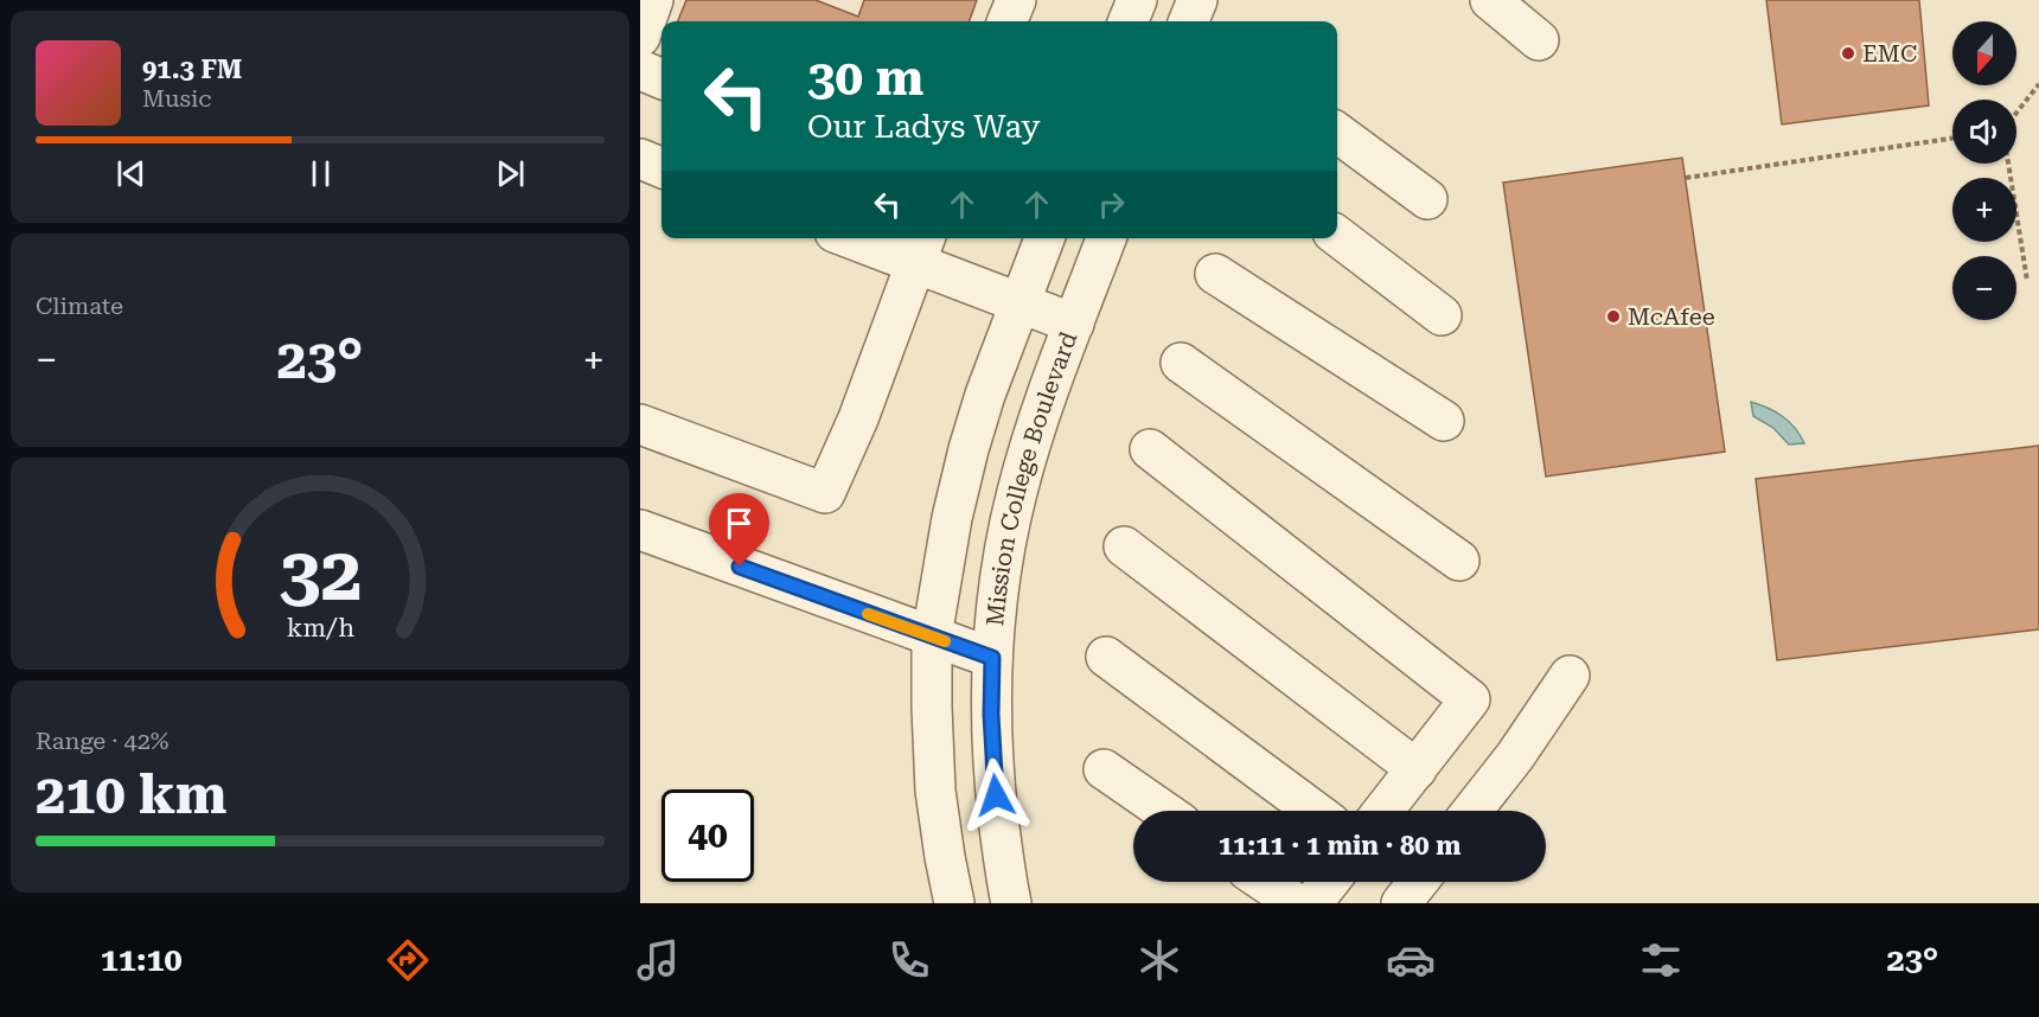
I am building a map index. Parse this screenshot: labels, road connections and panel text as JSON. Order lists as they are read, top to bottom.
{
  "streets": {
    "street": ["Mission College Boulevard"]
  },
  "places": ["EMC", "McAfee"],
  "north": "bottom",
  "page": {
    "map_buttons": ["+", "−"],
    "turn": ["30 m", "Our Ladys Way"],
    "song": ["91.3 FM", "Music"],
    "tile": [
      "Climate",
      ["Range · 42%", "210 km"]
    ],
    "heat": ["−", "23°", "+"],
    "limit": "40",
    "trip": "11:11 · 1 min · 80 m",
    "tabs": ["11:10", "23°"],
    "gauge": ["32", "km/h"]
  }
}
